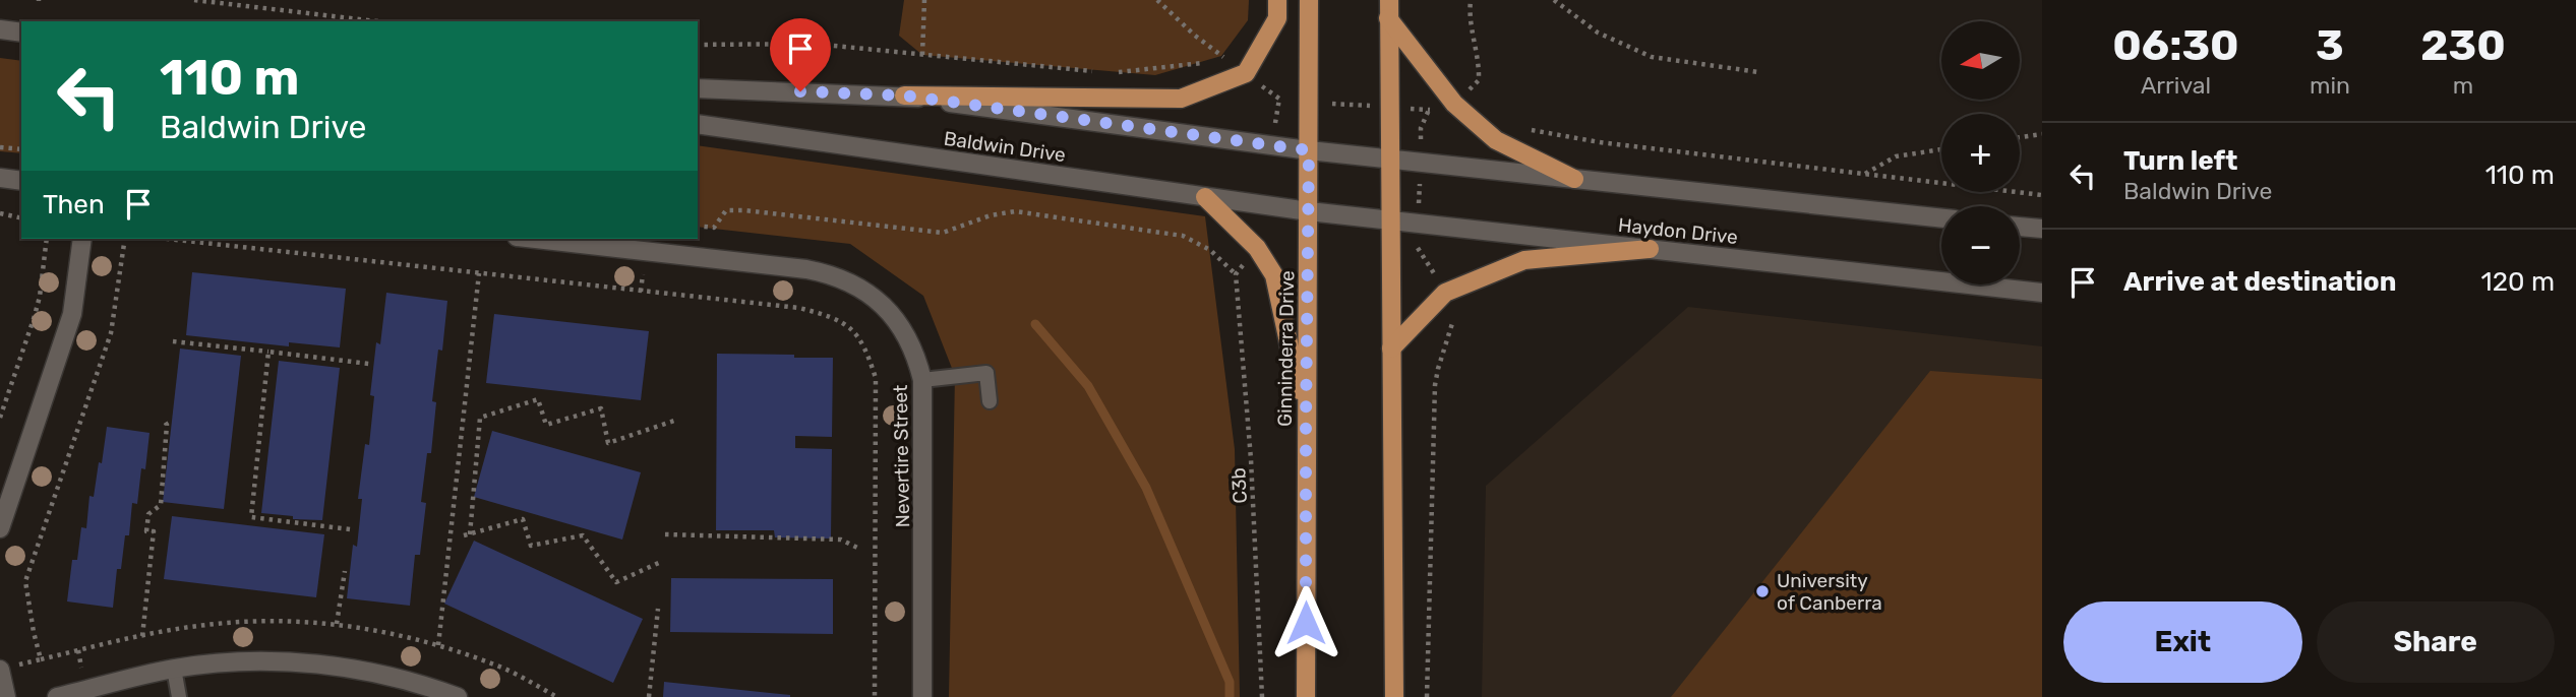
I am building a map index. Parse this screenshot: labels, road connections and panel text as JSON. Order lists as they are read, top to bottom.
{
  "streets": {
    "main road": [
      "Baldwin Drive",
      "Haydon Drive",
      "Ginninderra Drive",
      "Nevertire Street"
    ],
    "path": ["C3b"]
  },
  "crossings": [
    ["Baldwin Drive", "Haydon Drive"],
    ["Baldwin Drive", "Ginninderra Drive"],
    ["Haydon Drive", "Ginninderra Drive"]
  ],
  "places": ["University of Canberra"],
  "north": "left",
  "page": {
    "eta": [
      "06:30",
      "Arrival",
      "3",
      "min",
      "230",
      "m"
    ],
    "map_buttons": ["+", "−"],
    "turn": ["110 m", "Baldwin Drive"],
    "list": [
      {
        "name": "Turn left",
        "note": "Baldwin Drive",
        "value": "110 m"
      },
      {
        "name": "Arrive at destination",
        "value": "120 m"
      }
    ],
    "then": "Then",
    "buttons": ["Exit", "Share"]
  }
}
